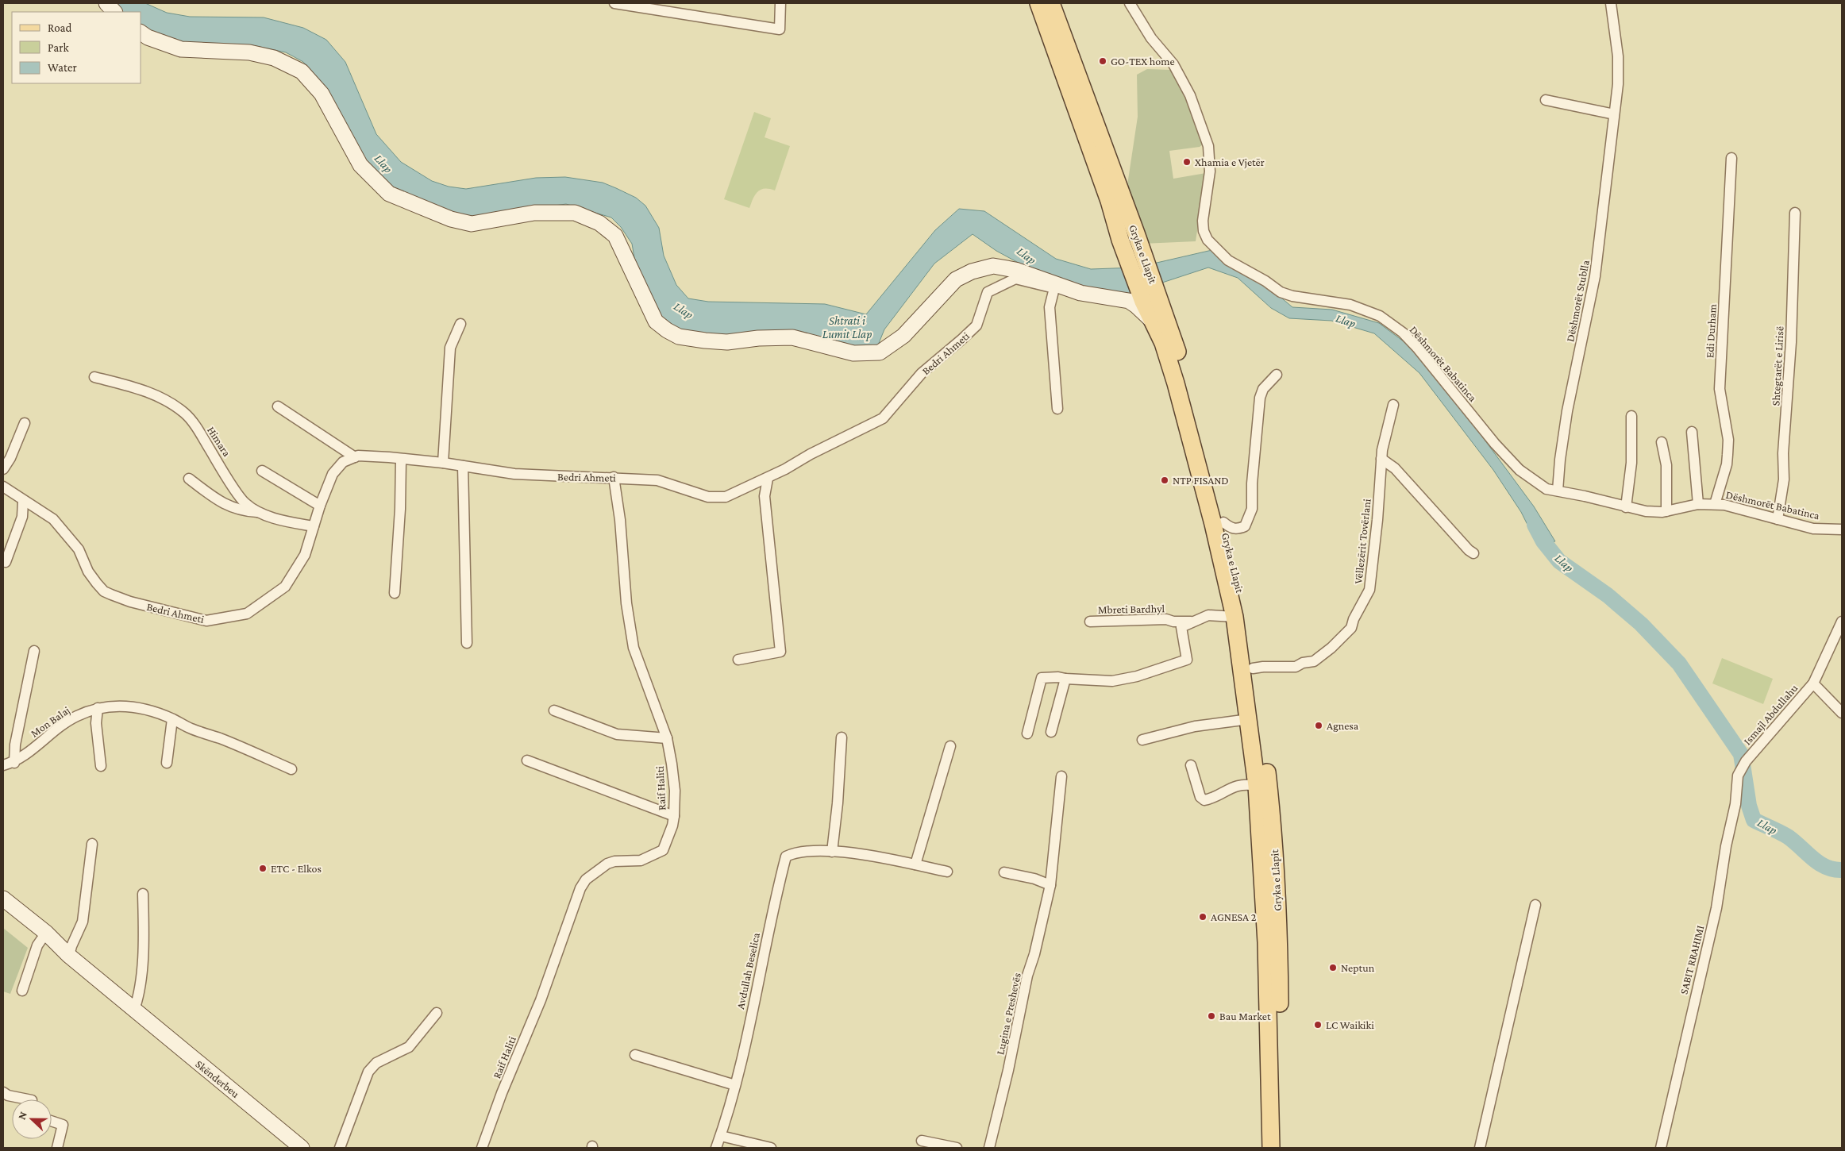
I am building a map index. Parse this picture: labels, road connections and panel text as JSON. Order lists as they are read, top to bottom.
{
  "streets": {
    "main road": ["Gryka e Llapit", "Skënderbeu"],
    "street": [
      "Dëshmorët Stublla",
      "Edi Durham",
      "Bedri Ahmeti",
      "Dëshmorët Babatinca",
      "Shtegtarët e Lirisë",
      "Himara",
      "Vëllezërit Tovërlani",
      "Mbreti Bardhyl",
      "Ismajl Abdullahu",
      "Mon Balaj",
      "Raif Haliti",
      "SABIT RRAHIMI",
      "Avdullah Beselica",
      "Lugina e Preshevës"
    ]
  },
  "crossings": [
    ["Gryka e Llapit", "Vëllezërit Tovërlani"],
    ["Gryka e Llapit", "Mbreti Bardhyl"],
    ["Dëshmorët Stublla", "Dëshmorët Babatinca"],
    ["Edi Durham", "Dëshmorët Babatinca"],
    ["Bedri Ahmeti", "Himara"],
    ["Bedri Ahmeti", "Raif Haliti"],
    ["Dëshmorët Babatinca", "Shtegtarët e Lirisë"],
    ["Ismajl Abdullahu", "SABIT RRAHIMI"]
  ],
  "water": ["Llap", "Shtrati i Lumit Llap"],
  "places": [
    "GO-TEX home",
    "Xhamia e Vjetër",
    "NTP FISAND",
    "Agnesa",
    "ETC - Elkos",
    "AGNESA 2",
    "Neptun",
    "Bau Market",
    "LC Waikiki"
  ],
  "legend": ["Road", "Park", "Water"],
  "north": "left"
}
